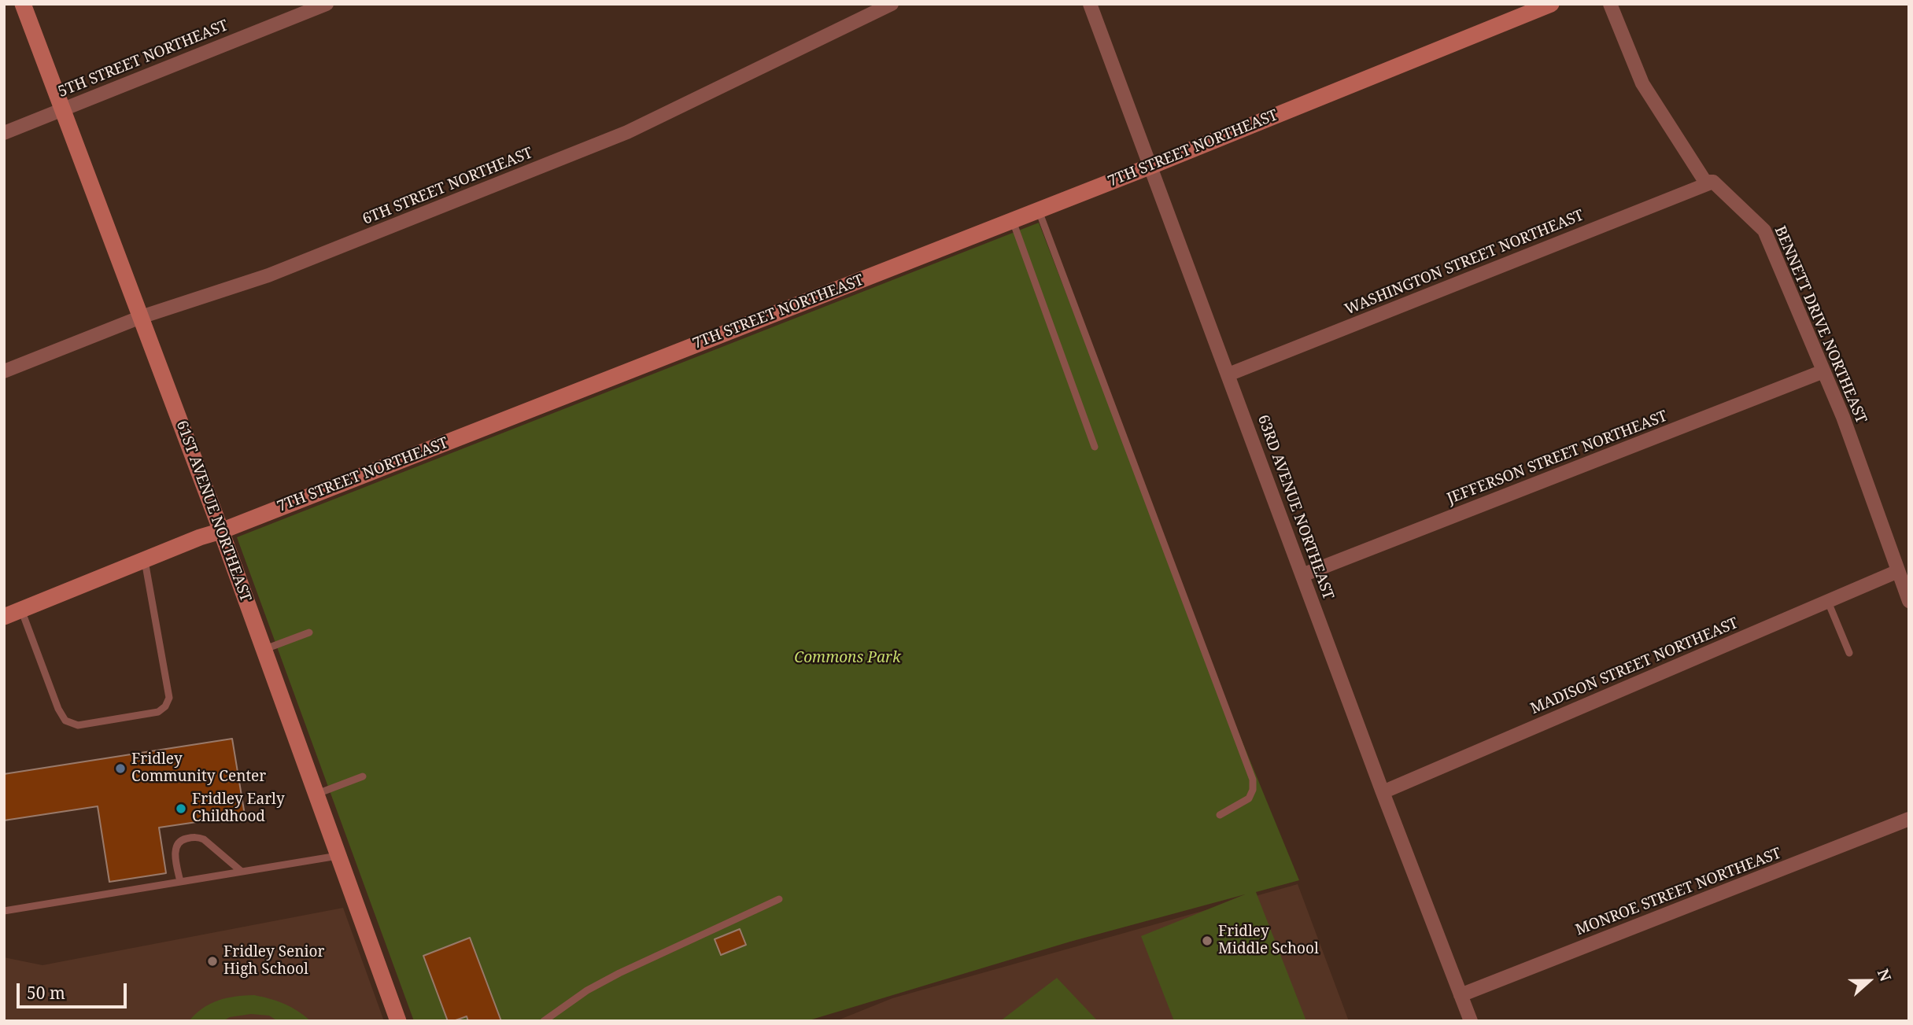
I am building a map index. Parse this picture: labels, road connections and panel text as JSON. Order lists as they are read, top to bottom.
{
  "streets": {
    "street": [
      "5TH STREET NORTHEAST",
      "7TH STREET NORTHEAST",
      "6TH STREET NORTHEAST",
      "WASHINGTON STREET NORTHEAST",
      "BENNETT DRIVE NORTHEAST",
      "JEFFERSON STREET NORTHEAST",
      "63RD AVENUE NORTHEAST",
      "61ST AVENUE NORTHEAST",
      "MADISON STREET NORTHEAST",
      "MONROE STREET NORTHEAST"
    ]
  },
  "crossings": [
    ["5TH STREET NORTHEAST", "61ST AVENUE NORTHEAST"],
    ["7TH STREET NORTHEAST", "63RD AVENUE NORTHEAST"],
    ["7TH STREET NORTHEAST", "61ST AVENUE NORTHEAST"],
    ["6TH STREET NORTHEAST", "61ST AVENUE NORTHEAST"],
    ["WASHINGTON STREET NORTHEAST", "BENNETT DRIVE NORTHEAST"],
    ["WASHINGTON STREET NORTHEAST", "63RD AVENUE NORTHEAST"],
    ["BENNETT DRIVE NORTHEAST", "JEFFERSON STREET NORTHEAST"],
    ["BENNETT DRIVE NORTHEAST", "MADISON STREET NORTHEAST"],
    ["JEFFERSON STREET NORTHEAST", "63RD AVENUE NORTHEAST"],
    ["63RD AVENUE NORTHEAST", "MADISON STREET NORTHEAST"],
    ["63RD AVENUE NORTHEAST", "MONROE STREET NORTHEAST"]
  ],
  "parks": ["Commons Park"],
  "places": [
    "Fridley Community Center",
    "Fridley Early Childhood",
    "Fridley Middle School",
    "Fridley Senior High School"
  ],
  "scale_bar": "50 m",
  "north": "right"
}
